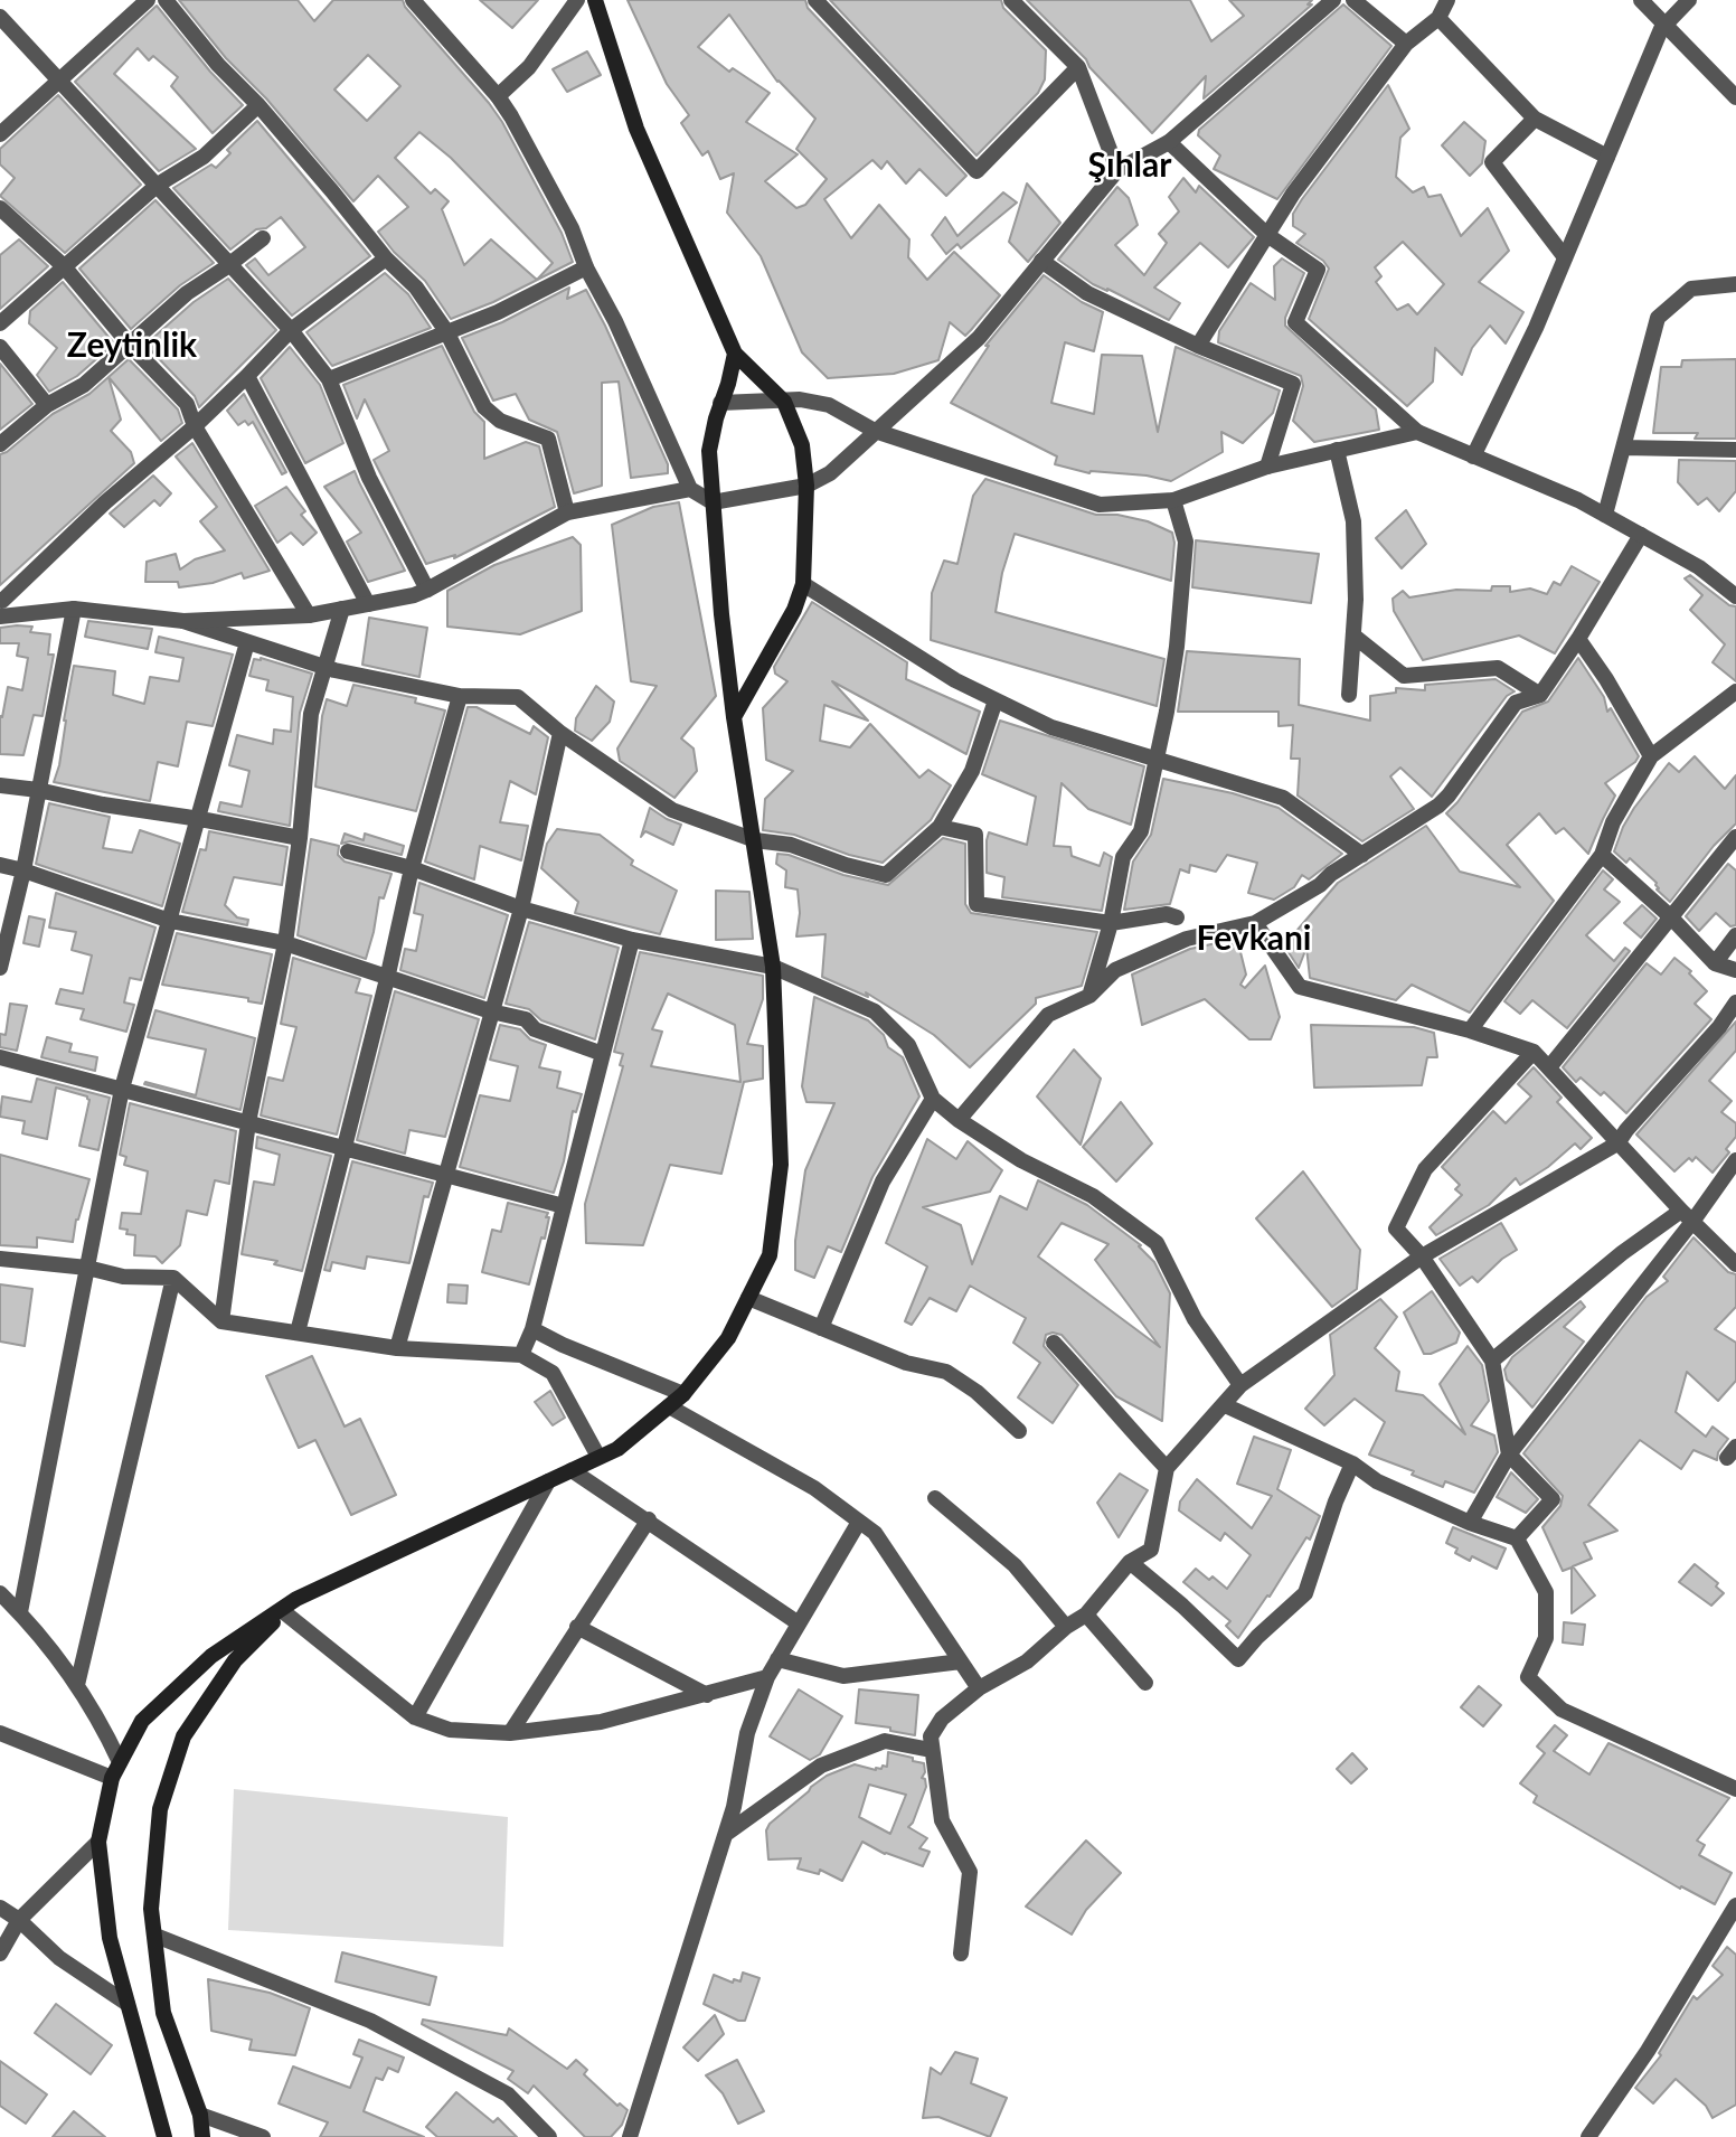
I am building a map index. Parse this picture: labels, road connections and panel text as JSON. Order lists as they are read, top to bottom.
{
  "districts": ["Şıhlar", "Zeytinlik", "Fevkani"]
}
